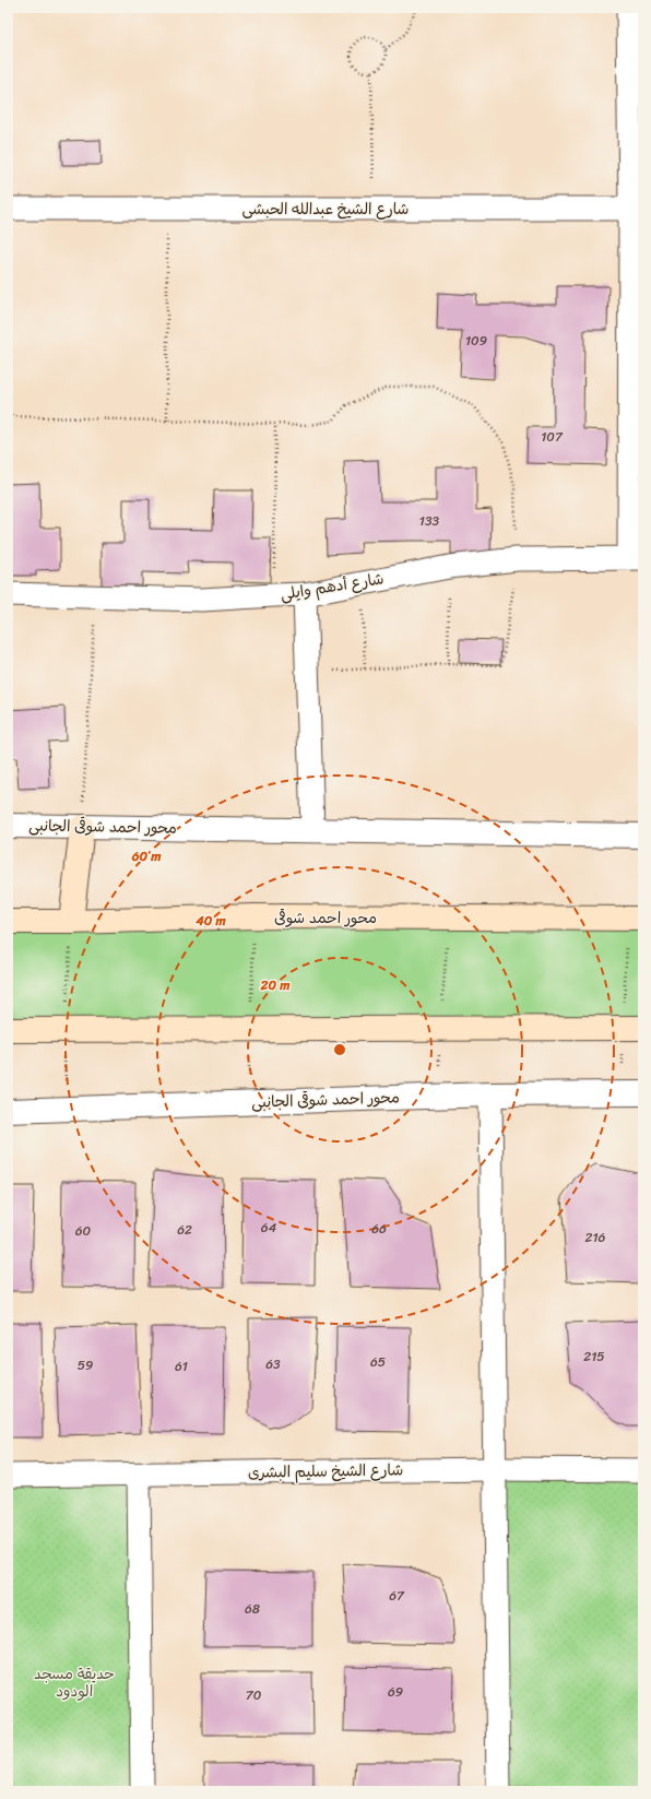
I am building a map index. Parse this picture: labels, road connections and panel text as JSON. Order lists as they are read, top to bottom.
{
  "streets": {
    "main road": ["محور احمد شوقى"],
    "street": [
      "شارع الشيخ عبدالله الحبشى",
      "شارع أدهم وايلى",
      "محور احمد شوقى الجانبى",
      "شارع الشيخ سليم البشرى"
    ]
  },
  "crossings": [
    ["شارع الشيخ عبدالله الحبشى", "شارع أدهم وايلى"]
  ],
  "parks": ["حديقة مسجد الودود"],
  "house_numbers": [
    "109",
    "107",
    "133",
    "64",
    "66",
    "62",
    "60",
    "216",
    "215",
    "65",
    "63",
    "59",
    "61",
    "67",
    "68",
    "69",
    "70"
  ],
  "rings": ["60 m", "40 m", "20 m"]
}
